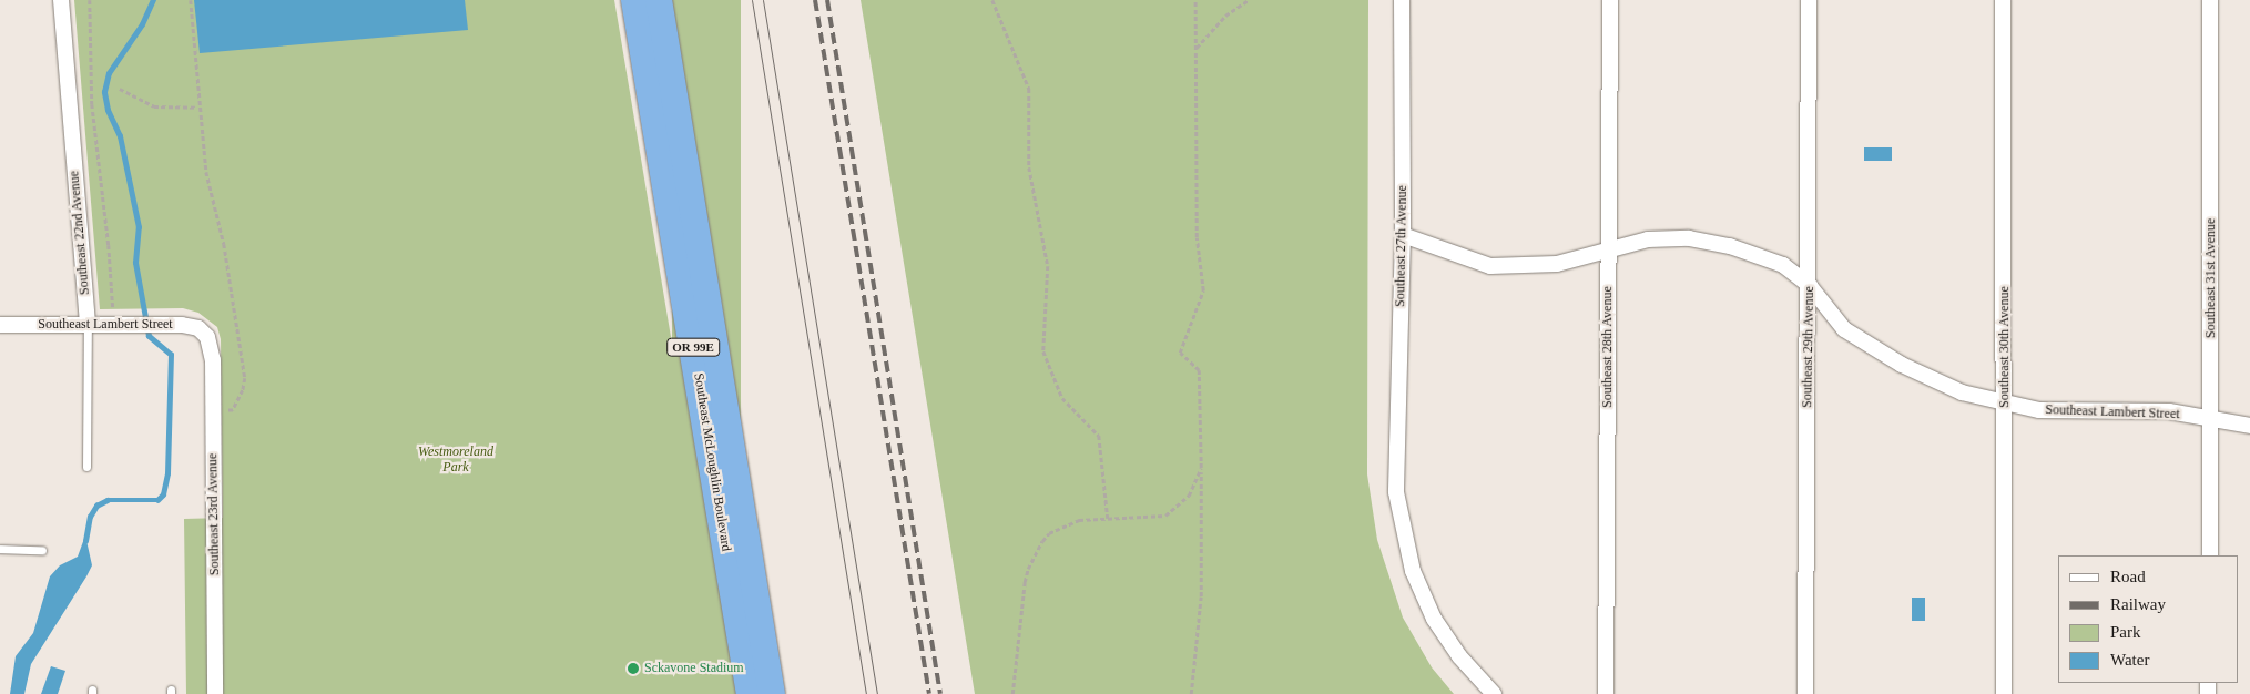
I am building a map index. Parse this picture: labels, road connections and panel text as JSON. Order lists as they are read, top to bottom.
{
  "streets": {
    "highway": ["OR 99E", "Southeast McLoughlin Boulevard"],
    "street": [
      "Southeast 22nd Avenue",
      "Southeast 27th Avenue",
      "Southeast 31st Avenue",
      "Southeast Lambert Street",
      "Southeast 28th Avenue",
      "Southeast 29th Avenue",
      "Southeast 30th Avenue",
      "Southeast 23rd Avenue"
    ]
  },
  "crossings": [
    ["Southeast 22nd Avenue", "Southeast Lambert Street"],
    ["Southeast 27th Avenue", "Southeast Lambert Street"],
    ["Southeast 31st Avenue", "Southeast Lambert Street"],
    ["Southeast Lambert Street", "Southeast 28th Avenue"],
    ["Southeast Lambert Street", "Southeast 29th Avenue"],
    ["Southeast Lambert Street", "Southeast 30th Avenue"],
    ["Southeast Lambert Street", "Southeast 23rd Avenue"]
  ],
  "parks": ["Westmoreland Park"],
  "places": ["Sckavone Stadium"],
  "legend": [
    "Road",
    "Railway",
    "Park",
    "Water"
  ]
}
